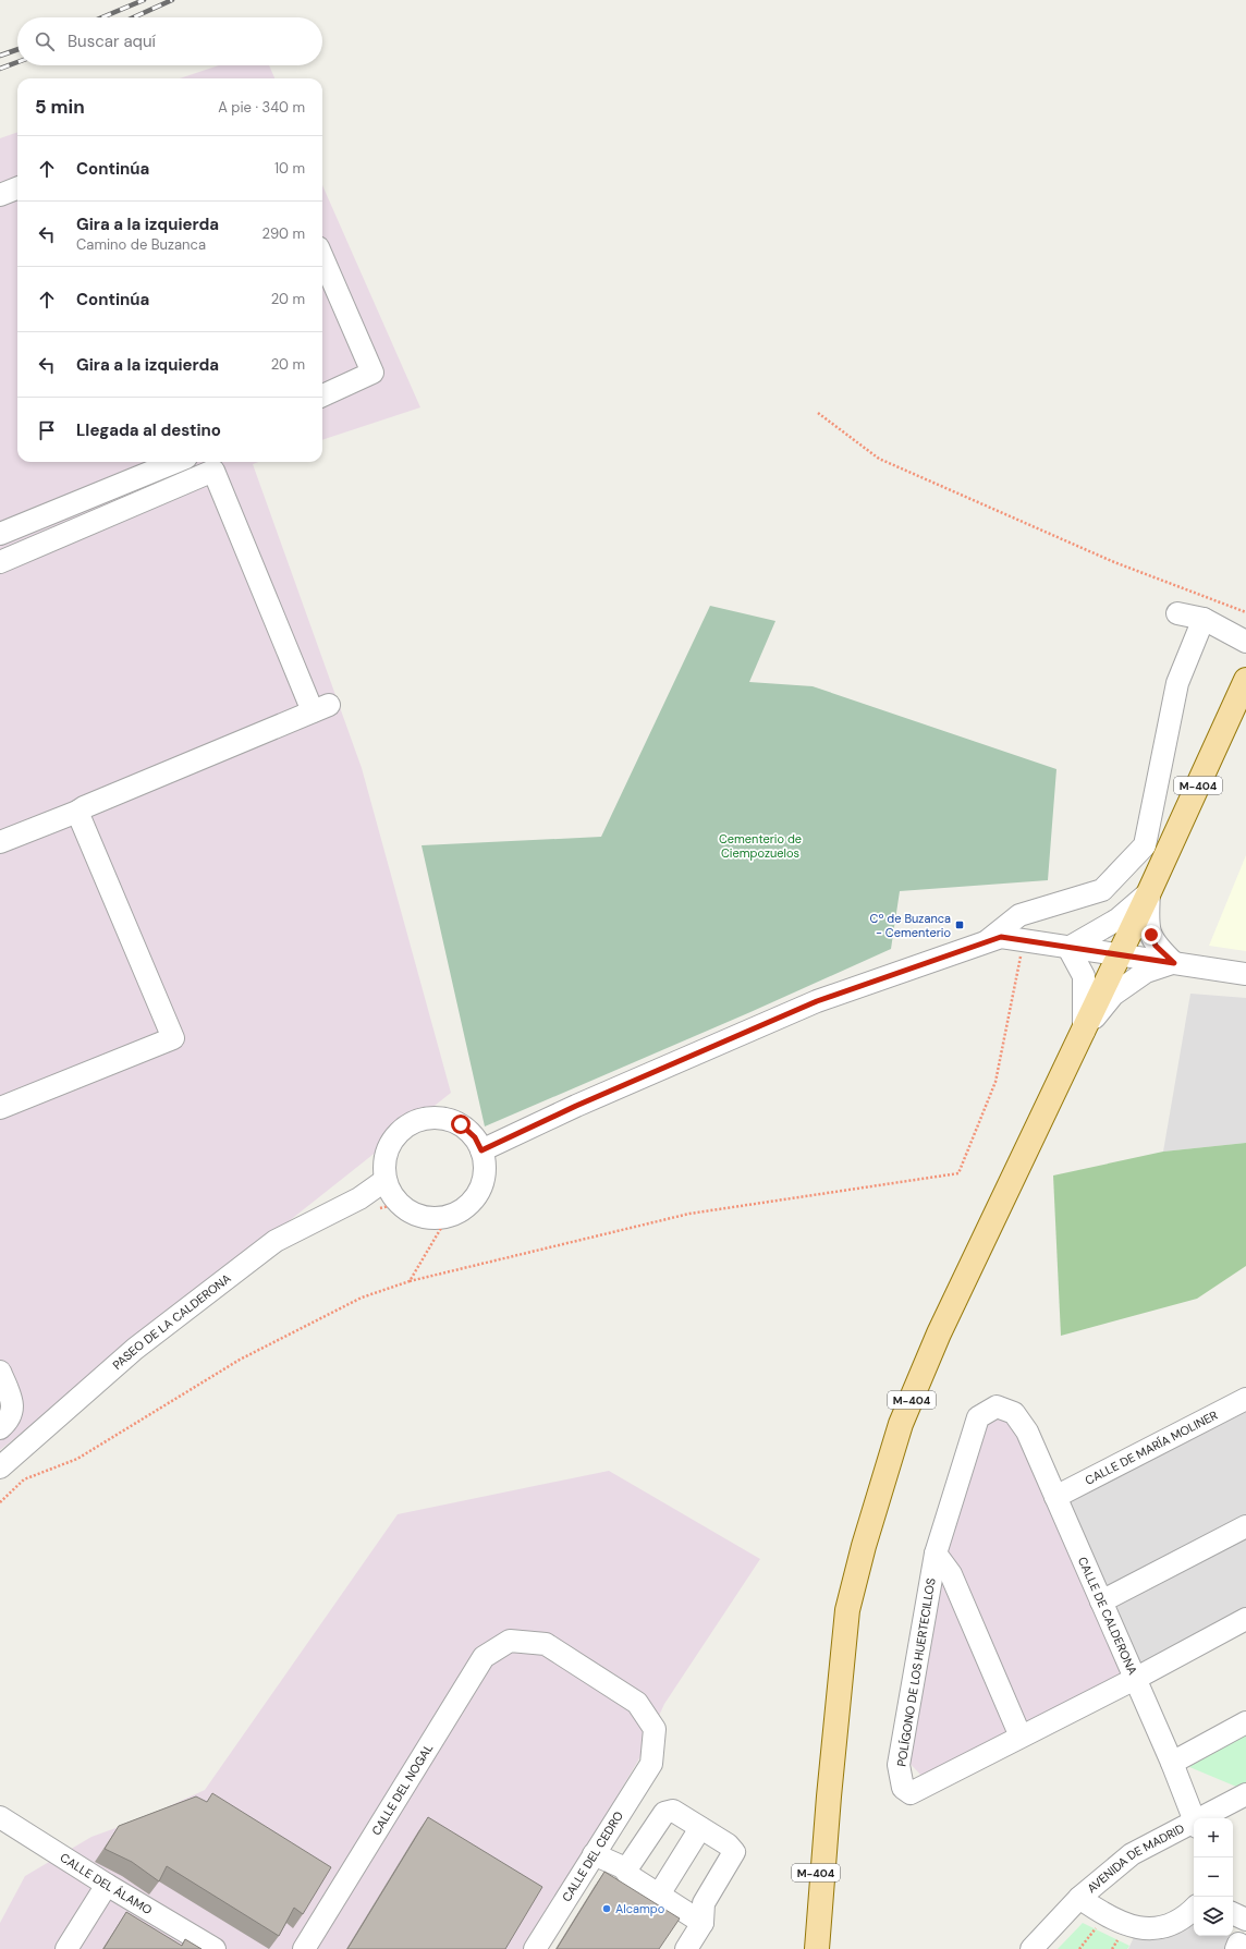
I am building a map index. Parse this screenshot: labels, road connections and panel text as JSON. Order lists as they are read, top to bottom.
{
  "streets": {
    "main road": ["M-404"],
    "street": [
      "PASEO DE LA CALDERONA",
      "CALLE DE MARÍA MOLINER",
      "CALLE DE CALDERONA",
      "POLÍGONO DE LOS HUERTECILLOS",
      "CALLE DEL NOGAL",
      "CALLE DEL CEDRO",
      "AVENIDA DE MADRID",
      "CALLE DEL ÁLAMO"
    ]
  },
  "crossings": [
    ["CALLE DE MARÍA MOLINER", "CALLE DE CALDERONA"],
    ["CALLE DE CALDERONA", "POLÍGONO DE LOS HUERTECILLOS"],
    ["CALLE DEL NOGAL", "CALLE DEL CEDRO"]
  ],
  "parks": ["Cementerio de Ciempozuelos"],
  "places": {
    "transit": ["Cº de Buzanca - Cementerio"],
    "other": ["Alcampo"]
  },
  "page": {
    "search": "Buscar aquí",
    "heading": ["5 min", "A pie · 340 m"],
    "list": [
      ["Continúa", "10 m"],
      ["Gira a la izquierda", "Camino de Buzanca", "290 m"],
      ["Continúa", "20 m"],
      ["Gira a la izquierda", "20 m"],
      "Llegada al destino"
    ],
    "map_buttons": ["+", "−"]
  }
}
